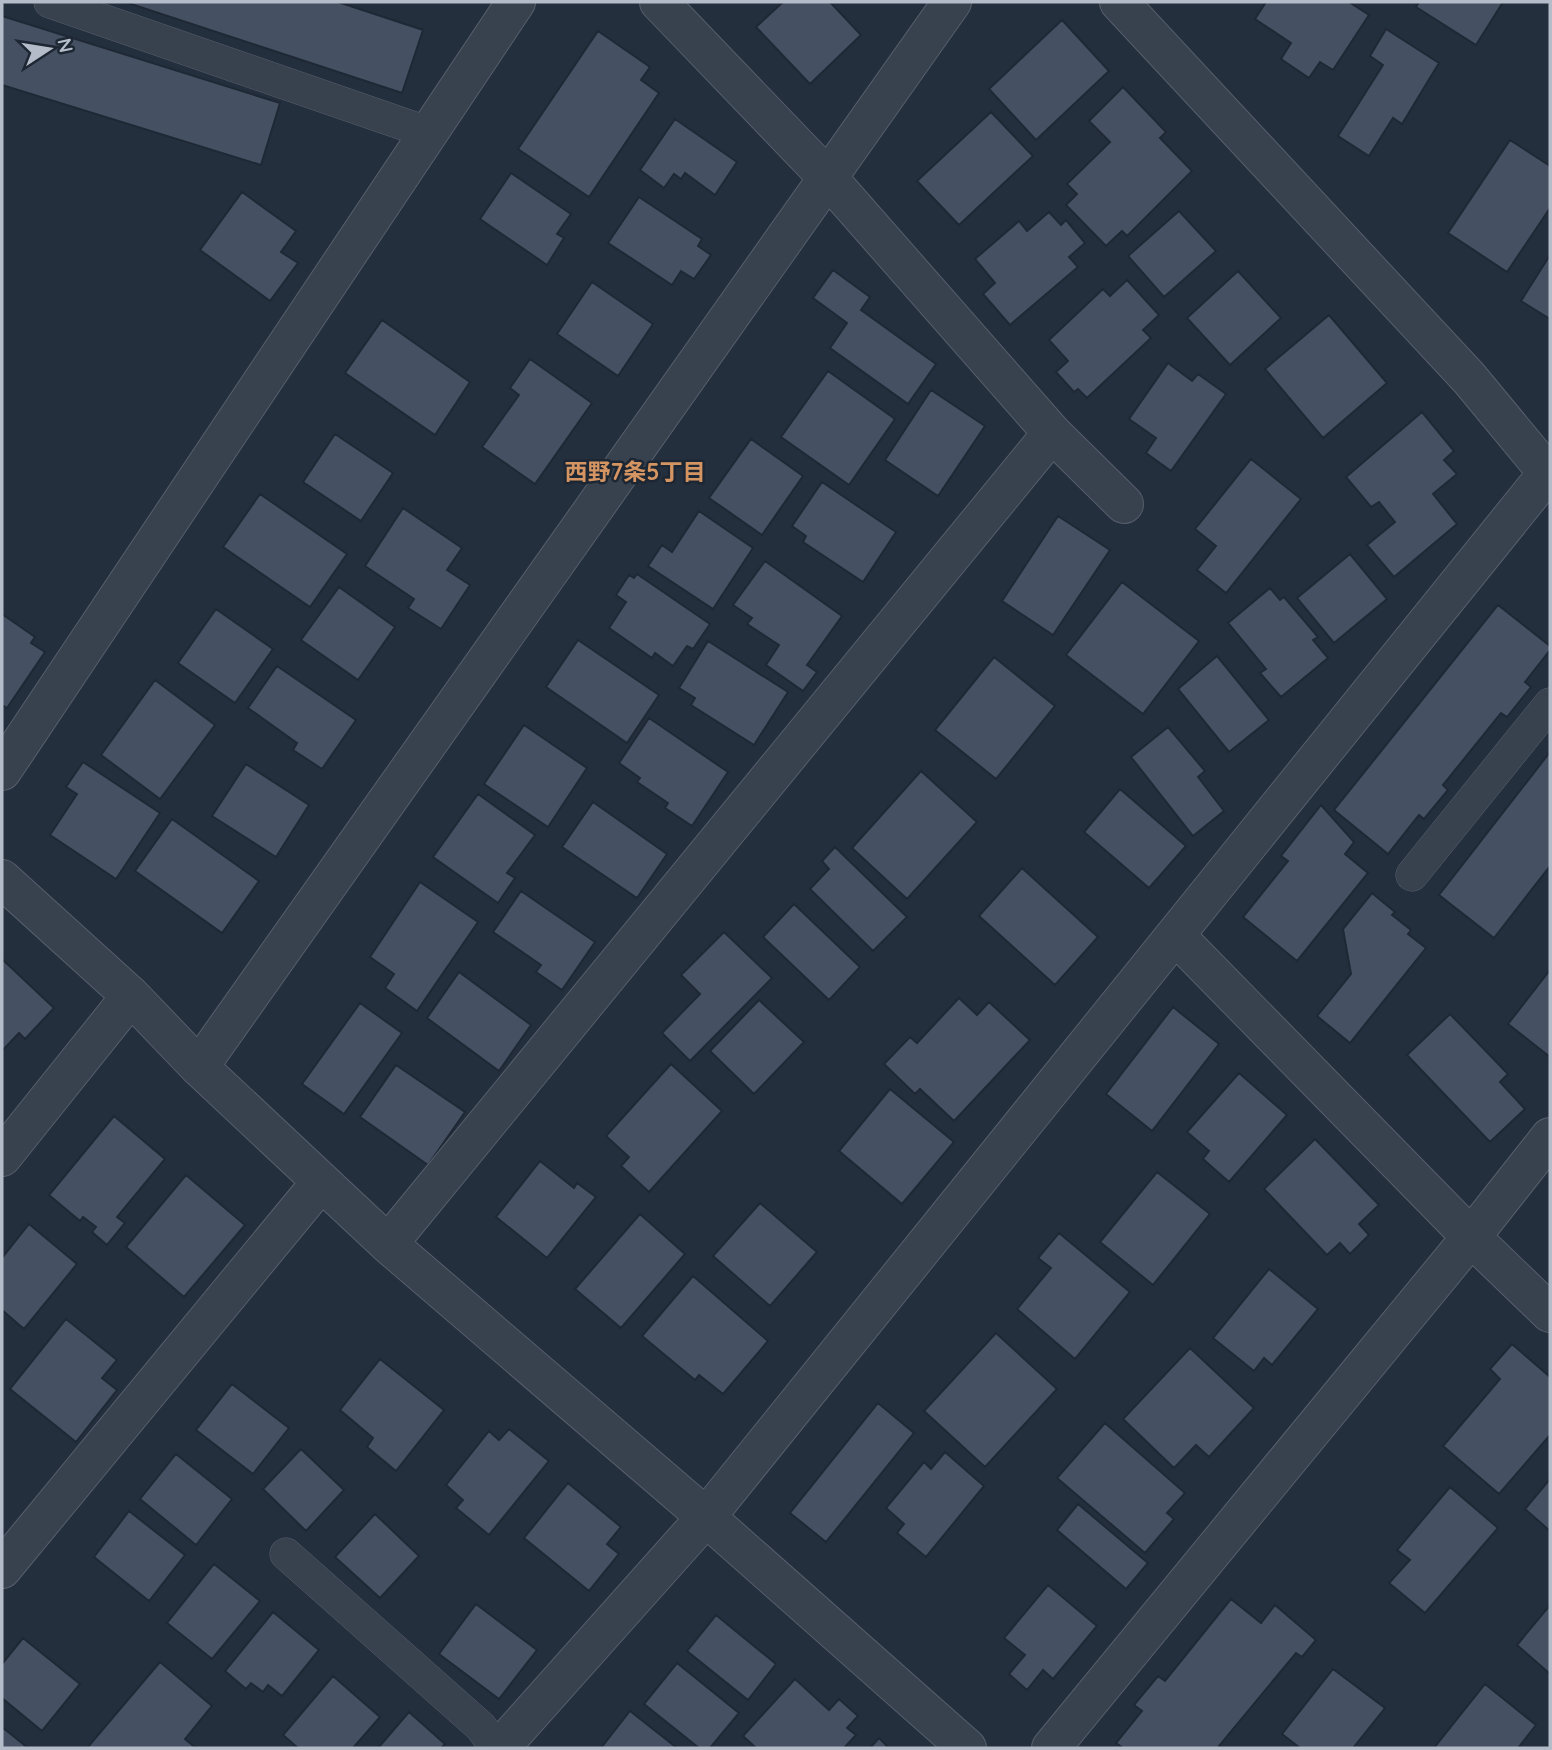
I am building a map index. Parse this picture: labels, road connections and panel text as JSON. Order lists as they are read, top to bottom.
{
  "districts": ["西野7条5丁目"],
  "north": "right"
}
